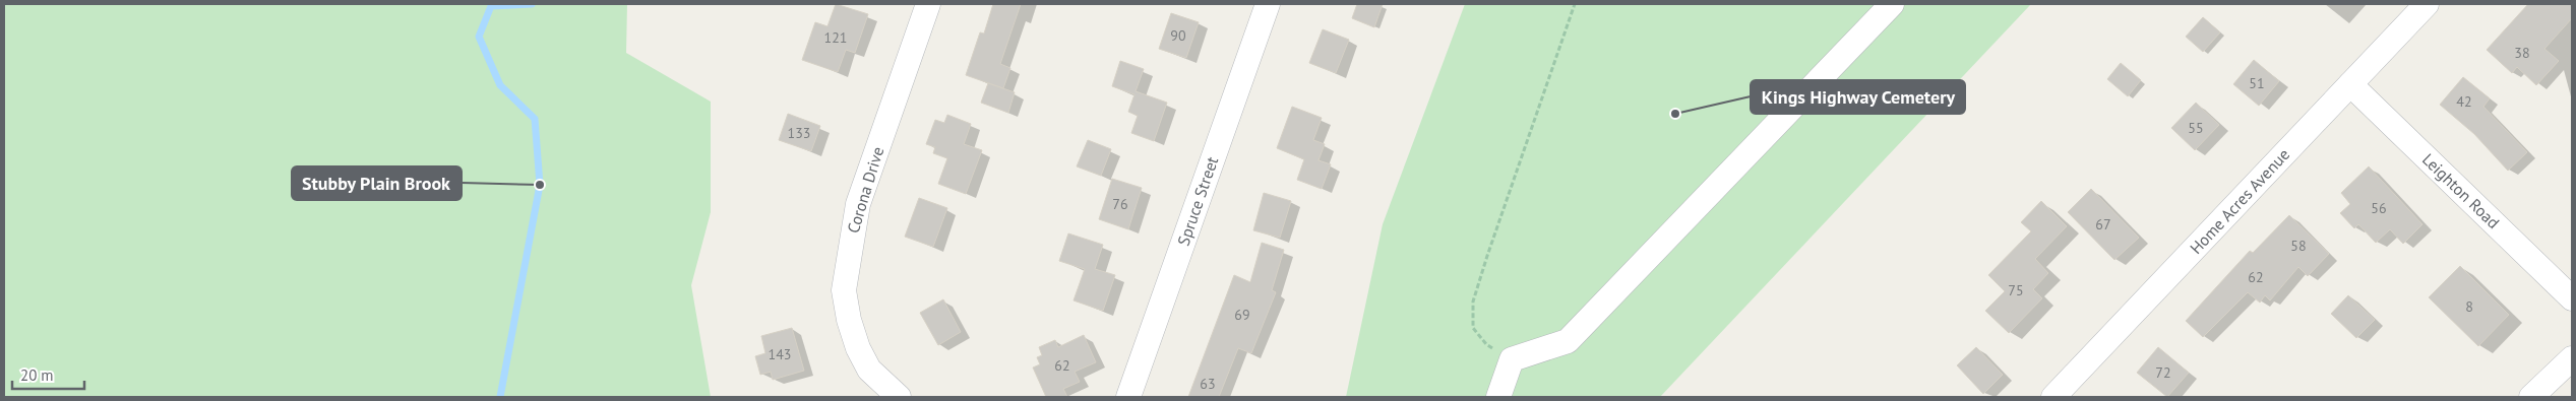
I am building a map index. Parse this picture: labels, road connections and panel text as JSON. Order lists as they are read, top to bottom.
{
  "streets": {
    "street": [
      "Corona Drive",
      "Leighton Road",
      "Spruce Street",
      "Home Acres Avenue"
    ]
  },
  "crossings": [
    ["Leighton Road", "Home Acres Avenue"]
  ],
  "places": ["Kings Highway Cemetery", "Stubby Plain Brook"],
  "house_numbers": [
    "90",
    "121",
    "38",
    "51",
    "42",
    "55",
    "133",
    "76",
    "56",
    "67",
    "58",
    "62",
    "75",
    "8",
    "69",
    "143",
    "62",
    "72",
    "63"
  ],
  "scale_bar": "20 m"
}
